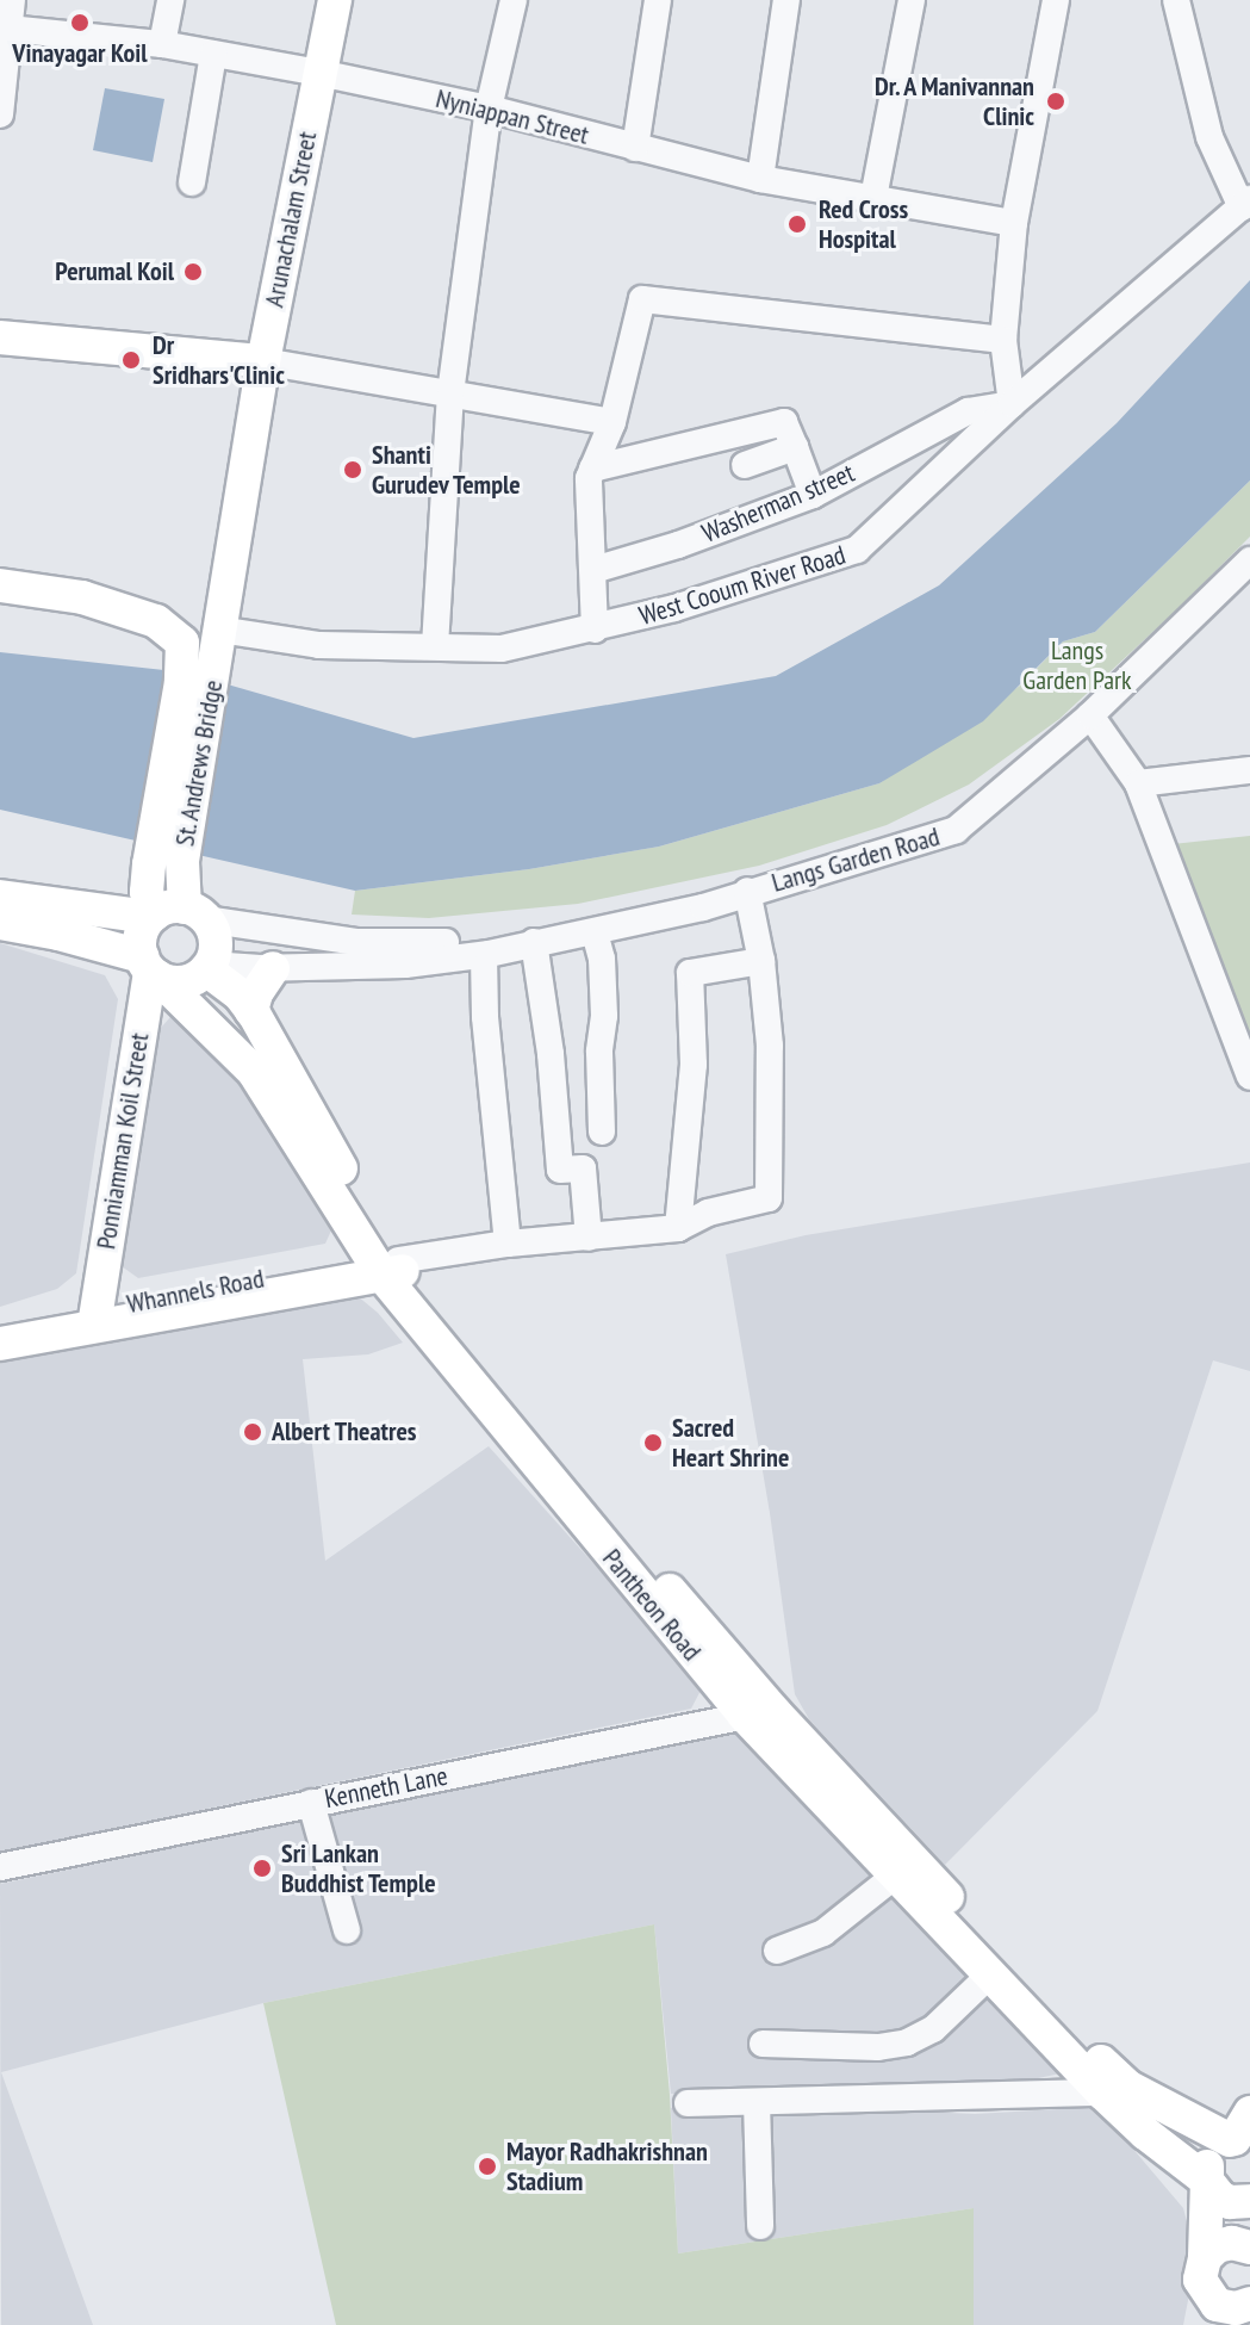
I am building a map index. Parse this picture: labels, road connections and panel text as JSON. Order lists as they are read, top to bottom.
{
  "streets": {
    "main road": [
      "Arunachalam Street",
      "St. Andrews Bridge",
      "Ponniamman Koil Street",
      "Whannels Road",
      "Pantheon Road"
    ],
    "street": [
      "Nyniappan Street",
      "Washerman street",
      "West Cooum River Road",
      "Langs Garden Road",
      "Kenneth Lane"
    ]
  },
  "crossings": [
    ["Nyniappan Street", "Arunachalam Street"],
    ["Arunachalam Street", "West Cooum River Road"],
    ["Arunachalam Street", "St. Andrews Bridge"],
    ["Washerman street", "West Cooum River Road"],
    ["St. Andrews Bridge", "Langs Garden Road"],
    ["St. Andrews Bridge", "Ponniamman Koil Street"],
    ["Langs Garden Road", "Ponniamman Koil Street"],
    ["Langs Garden Road", "Pantheon Road"],
    ["Ponniamman Koil Street", "Whannels Road"],
    ["Ponniamman Koil Street", "Pantheon Road"],
    ["Whannels Road", "Pantheon Road"],
    ["Pantheon Road", "Kenneth Lane"]
  ],
  "parks": ["Langs Garden Park"],
  "places": [
    "Vinayagar Koil",
    "Dr. A Manivannan Clinic",
    "Red Cross Hospital",
    "Perumal Koil",
    "Dr Sridhars'Clinic",
    "Shanti Gurudev Temple",
    "Albert Theatres",
    "Sacred Heart Shrine",
    "Sri Lankan Buddhist Temple",
    "Mayor Radhakrishnan Stadium"
  ]
}
